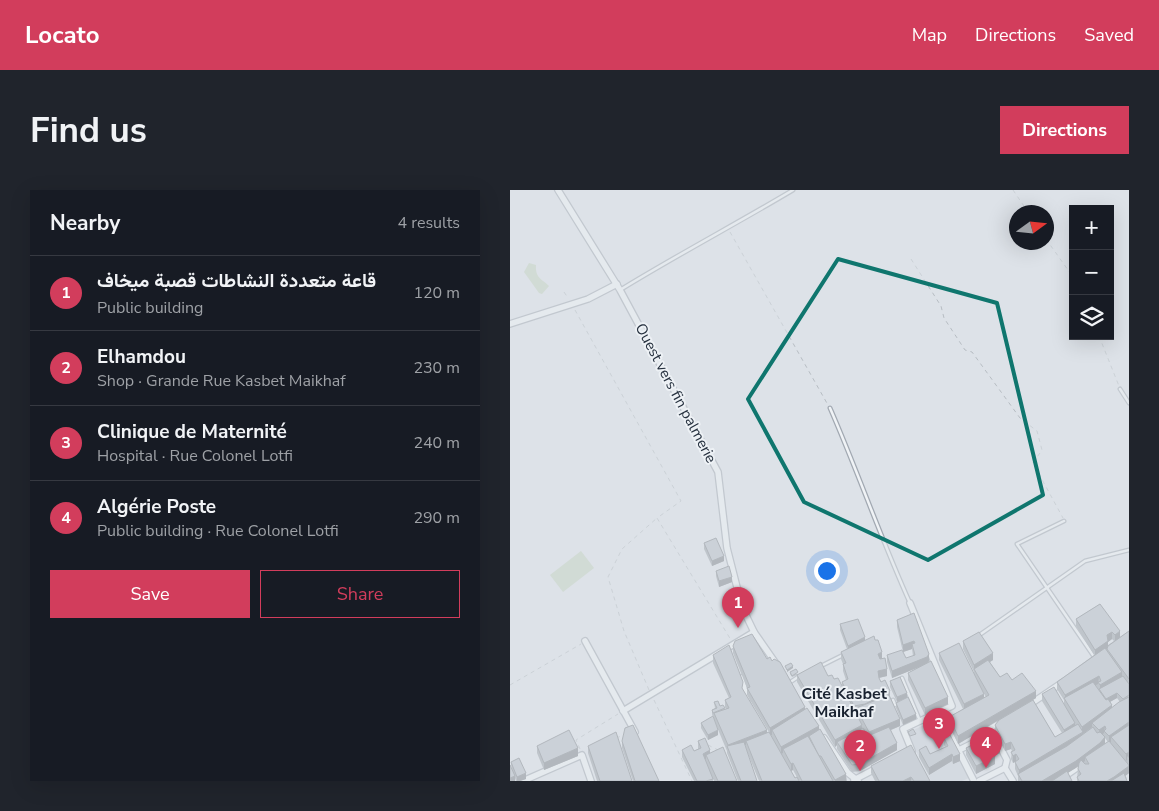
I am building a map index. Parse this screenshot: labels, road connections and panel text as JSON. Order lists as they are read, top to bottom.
{
  "streets": {
    "street": ["Ouest vers fin palmerie"]
  },
  "districts": ["Cité Kasbet Maikhaf"],
  "north": "right",
  "page": {
    "header": "Locato",
    "nav": ["Map", "Directions", "Saved"],
    "buttons": [
      "Directions",
      ["Save", "Share"]
    ],
    "title": "Find us",
    "heading": ["Nearby", "4 results"],
    "map_buttons": ["+", "−"],
    "list": [
      {
        "mark": "1",
        "name": "قاعة متعددة النشاطات قصبة ميخاف",
        "note": "Public building",
        "value": "120 m"
      },
      {
        "mark": "2",
        "name": "Elhamdou",
        "note": "Shop · Grande Rue Kasbet Maikhaf",
        "value": "230 m"
      },
      {
        "mark": "3",
        "name": "Clinique de Maternité",
        "note": "Hospital · Rue Colonel Lotfi",
        "value": "240 m"
      },
      {
        "mark": "4",
        "name": "Algérie Poste",
        "note": "Public building · Rue Colonel Lotfi",
        "value": "290 m"
      }
    ],
    "pins": [
      "1",
      "3",
      "4",
      "2"
    ]
  }
}
